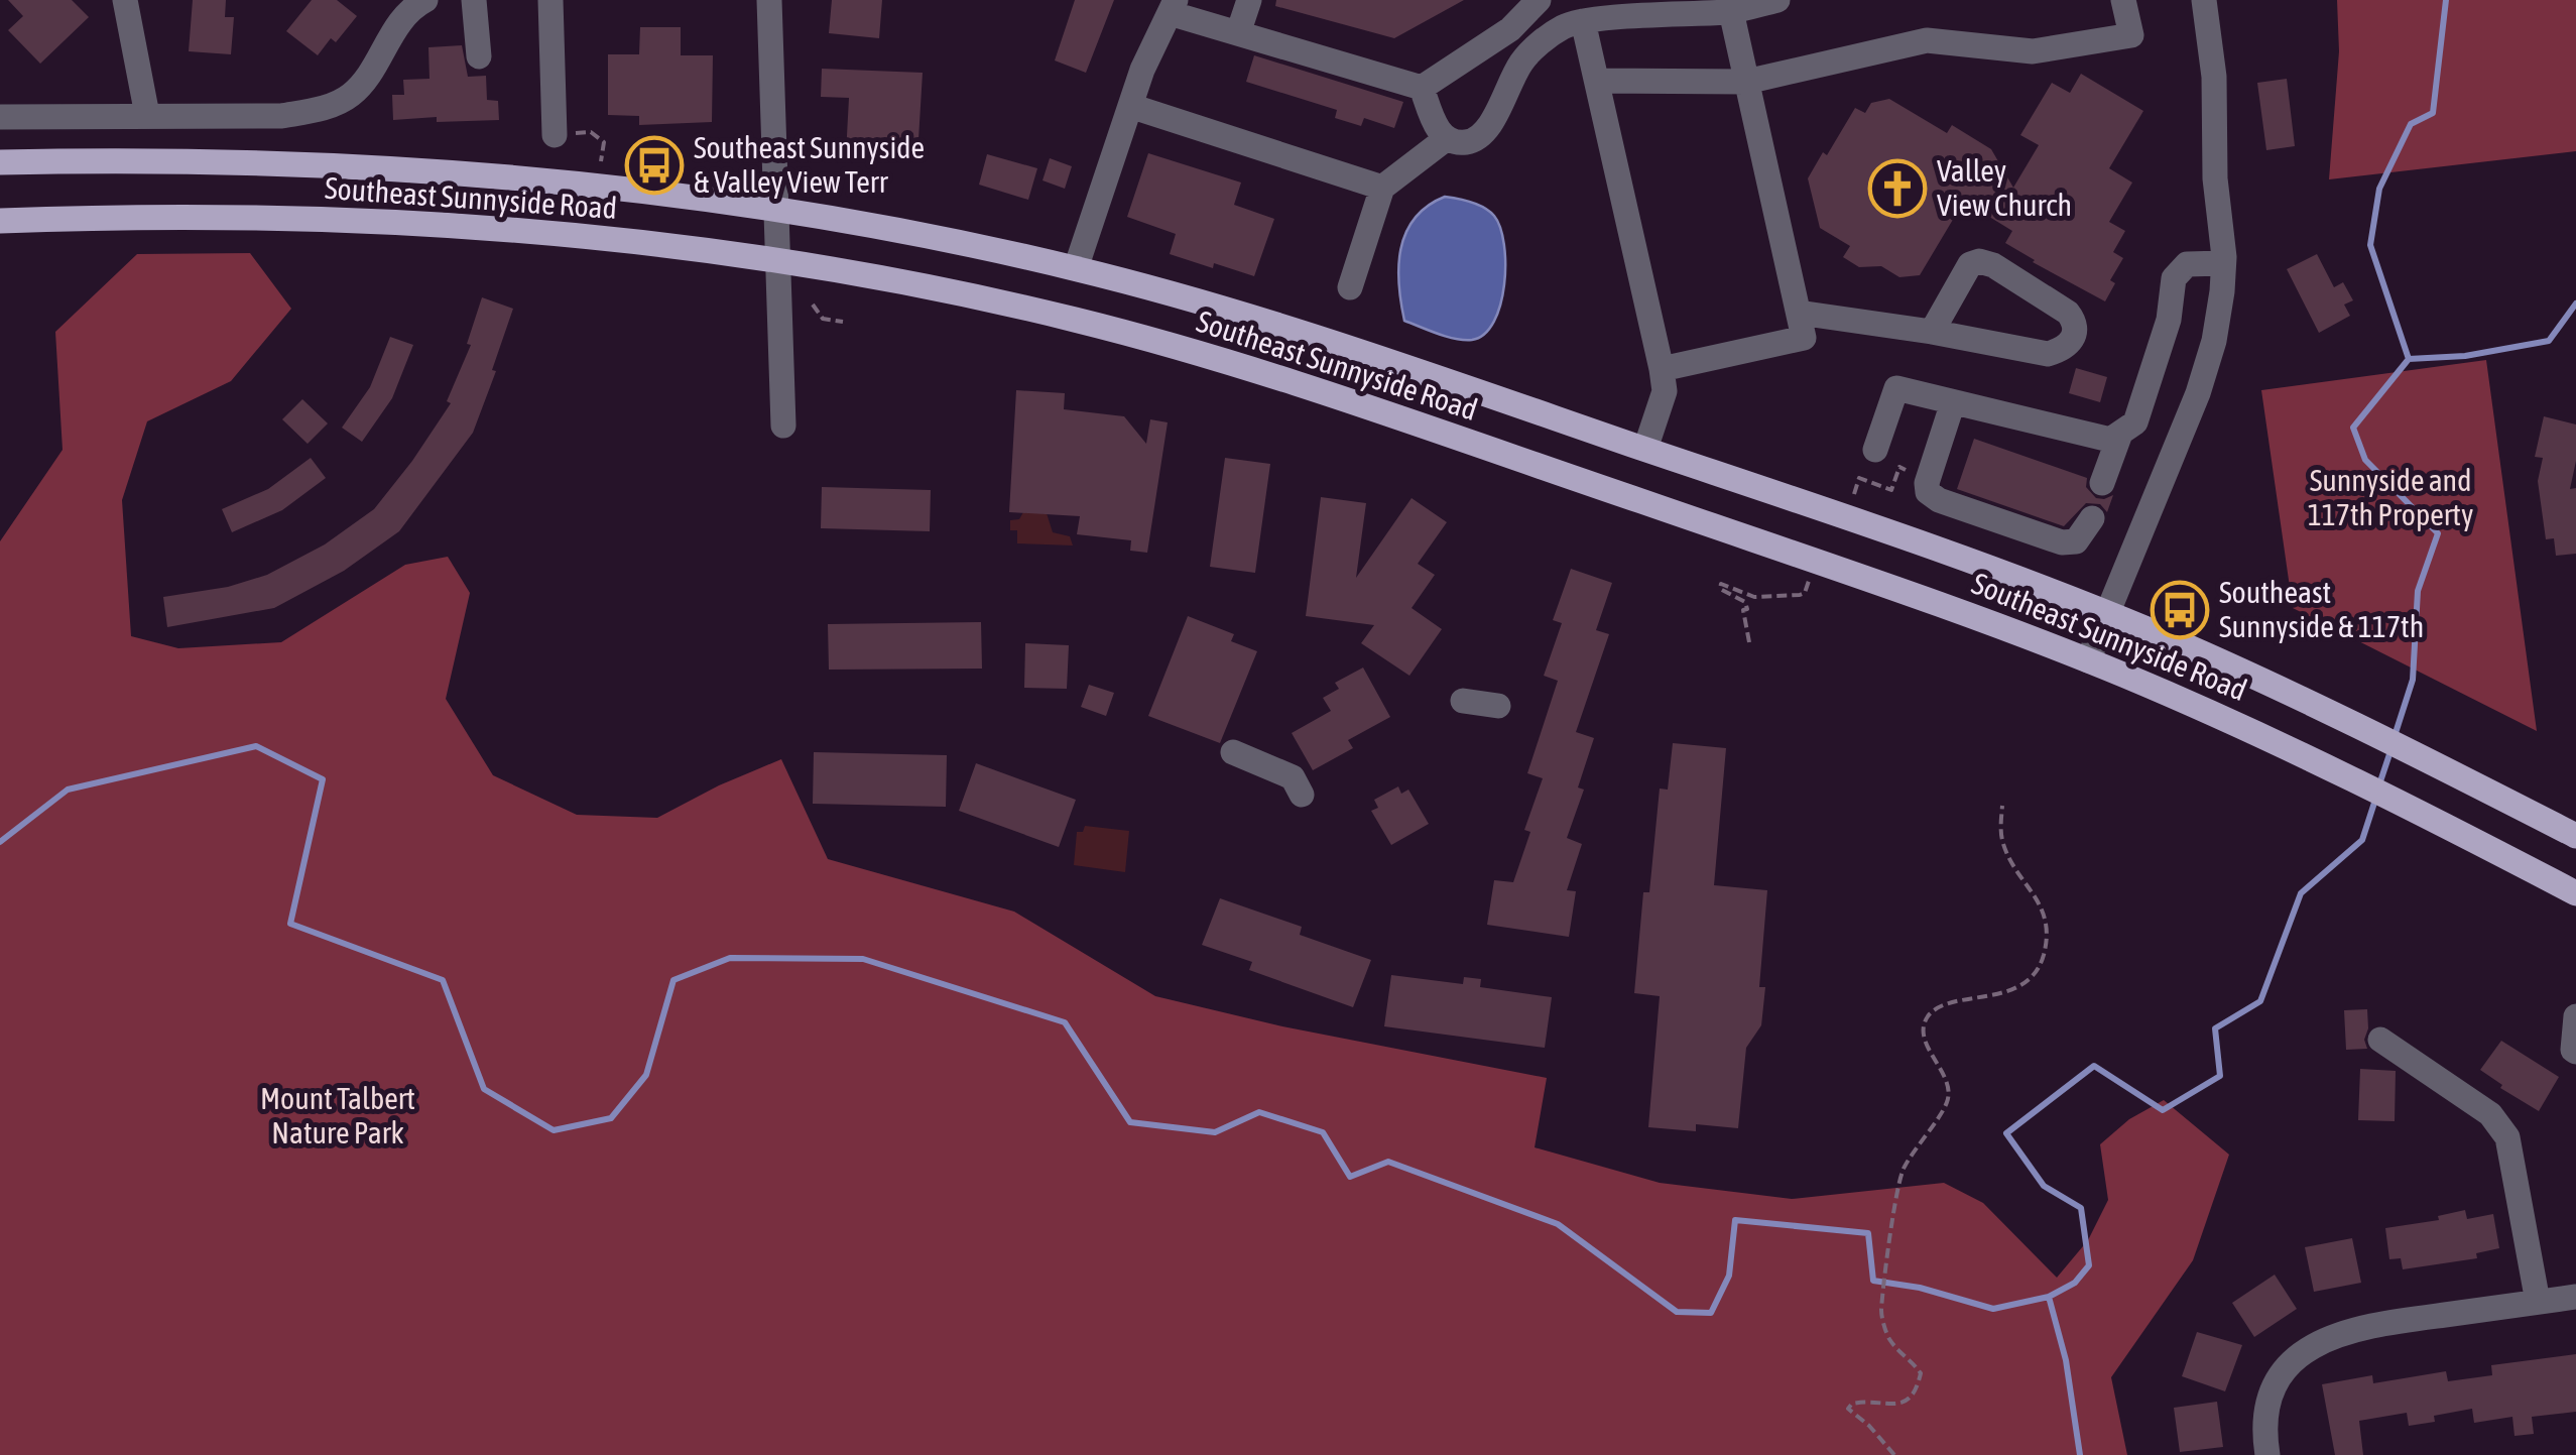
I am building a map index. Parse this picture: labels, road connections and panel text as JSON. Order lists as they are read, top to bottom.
{
  "streets": {
    "main road": ["Southeast Sunnyside Road"]
  },
  "parks": ["Sunnyside and 117th Property", "Mount Talbert Nature Park"],
  "places": {
    "bus stop": ["Southeast Sunnyside & Valley View Terr", "Southeast Sunnyside & 117th"],
    "church": ["Valley View Church"]
  }
}
